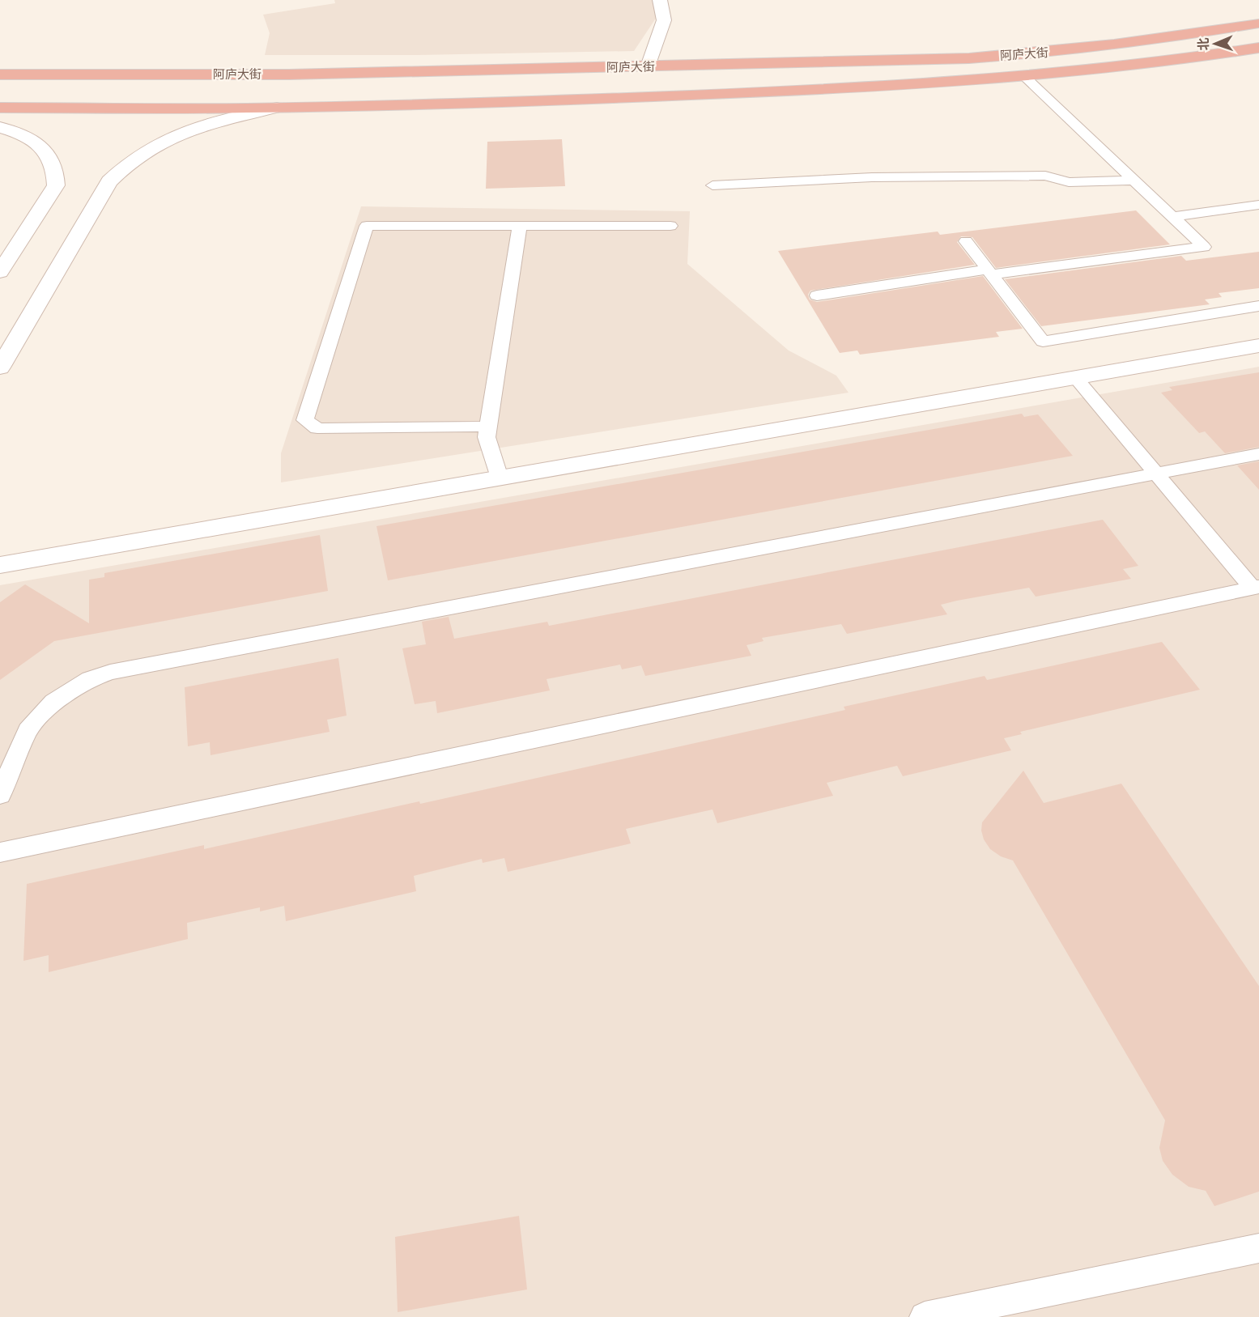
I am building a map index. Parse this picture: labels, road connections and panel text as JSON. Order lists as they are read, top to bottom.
{
  "streets": {
    "highway": ["阿庐大街"]
  },
  "north": "left"
}
